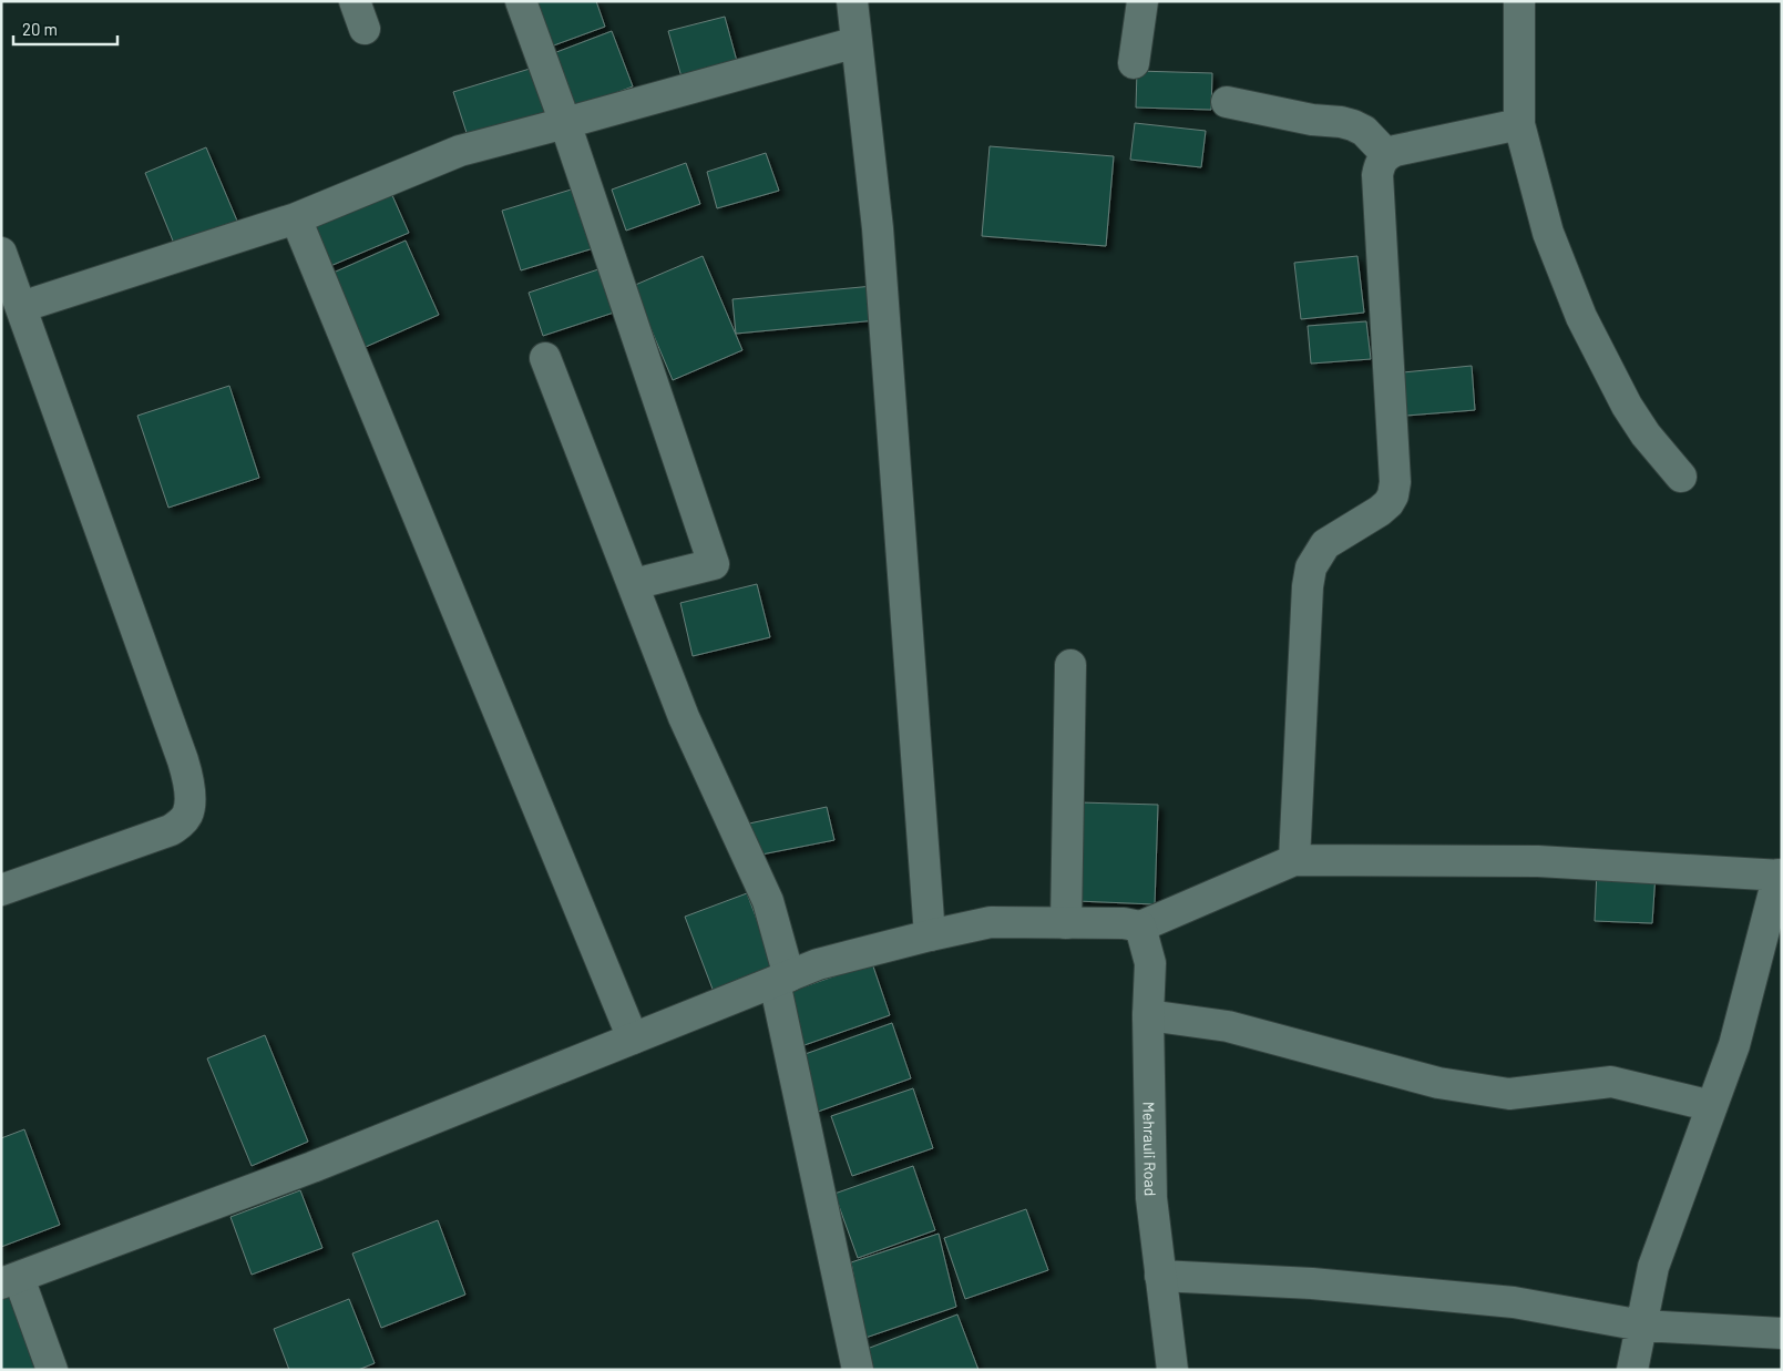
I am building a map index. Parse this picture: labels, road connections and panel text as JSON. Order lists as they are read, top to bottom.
{
  "streets": {
    "street": ["Mehrauli Road"]
  },
  "scale_bar": "20 m"
}
